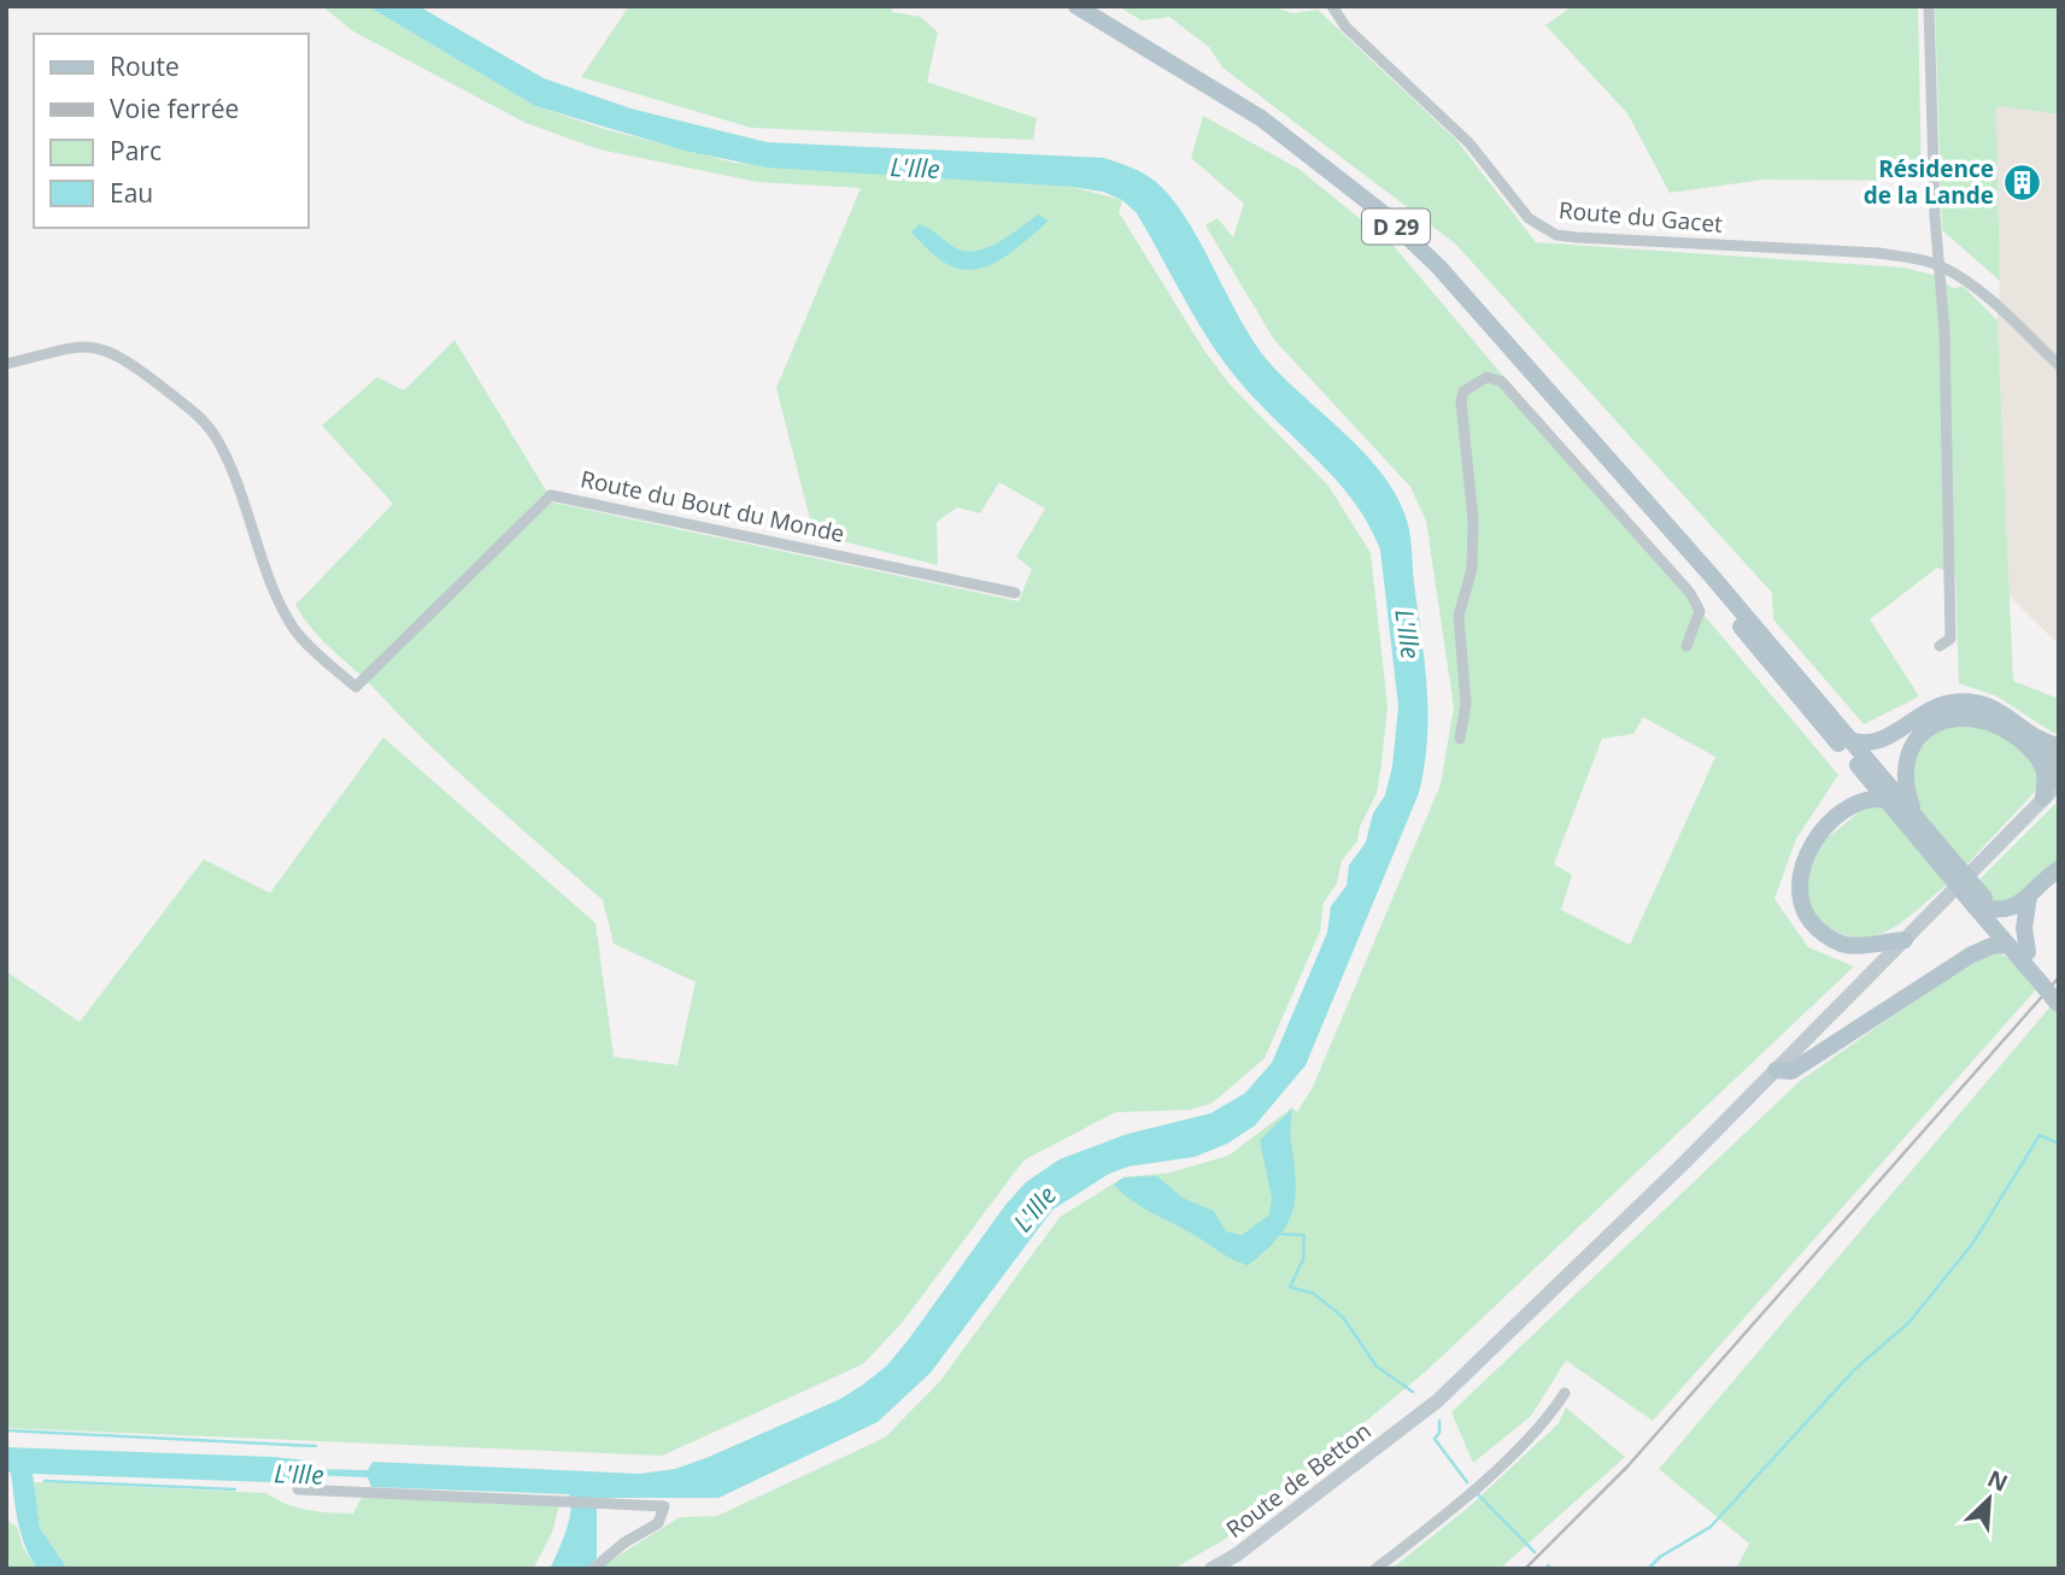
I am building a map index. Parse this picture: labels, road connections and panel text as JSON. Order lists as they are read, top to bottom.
{
  "streets": {
    "main road": ["D 29", "Route de Betton"],
    "street": ["Route du Gacet", "Route du Bout du Monde"]
  },
  "water": ["L'Ille"],
  "places": {
    "building": ["Résidence de la Lande"]
  },
  "legend": [
    "Route",
    "Voie ferrée",
    "Parc",
    "Eau"
  ],
  "north": "top right"
}
